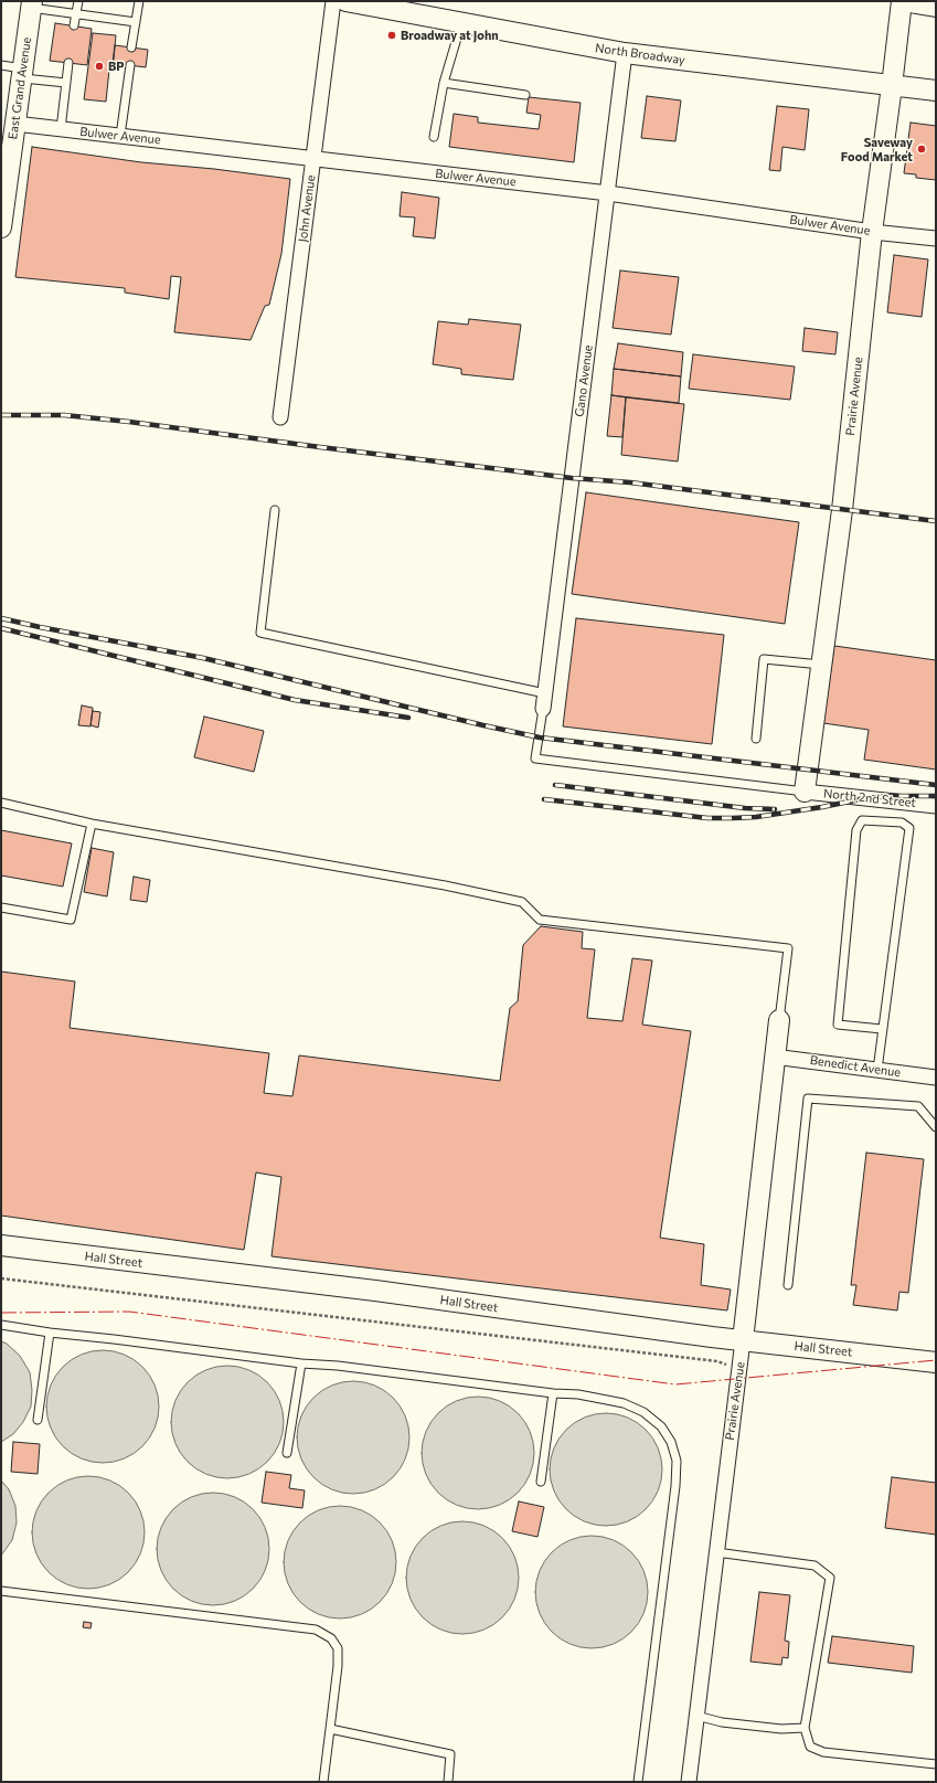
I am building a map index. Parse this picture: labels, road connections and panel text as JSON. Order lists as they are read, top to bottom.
{
  "streets": {
    "main road": [
      "North Broadway",
      "East Grand Avenue",
      "Prairie Avenue",
      "Hall Street"
    ],
    "street": [
      "Bulwer Avenue",
      "John Avenue",
      "Gano Avenue",
      "North 2nd Street",
      "Benedict Avenue"
    ]
  },
  "crossings": [
    ["North Broadway", "Gano Avenue"],
    ["North Broadway", "Prairie Avenue"],
    ["East Grand Avenue", "Bulwer Avenue"],
    ["Bulwer Avenue", "John Avenue"],
    ["Bulwer Avenue", "Gano Avenue"],
    ["Bulwer Avenue", "Prairie Avenue"],
    ["Prairie Avenue", "North 2nd Street"],
    ["Prairie Avenue", "Benedict Avenue"],
    ["Prairie Avenue", "Hall Street"]
  ],
  "places": ["Broadway at John", "BP", "Saveway Food Market"]
}
